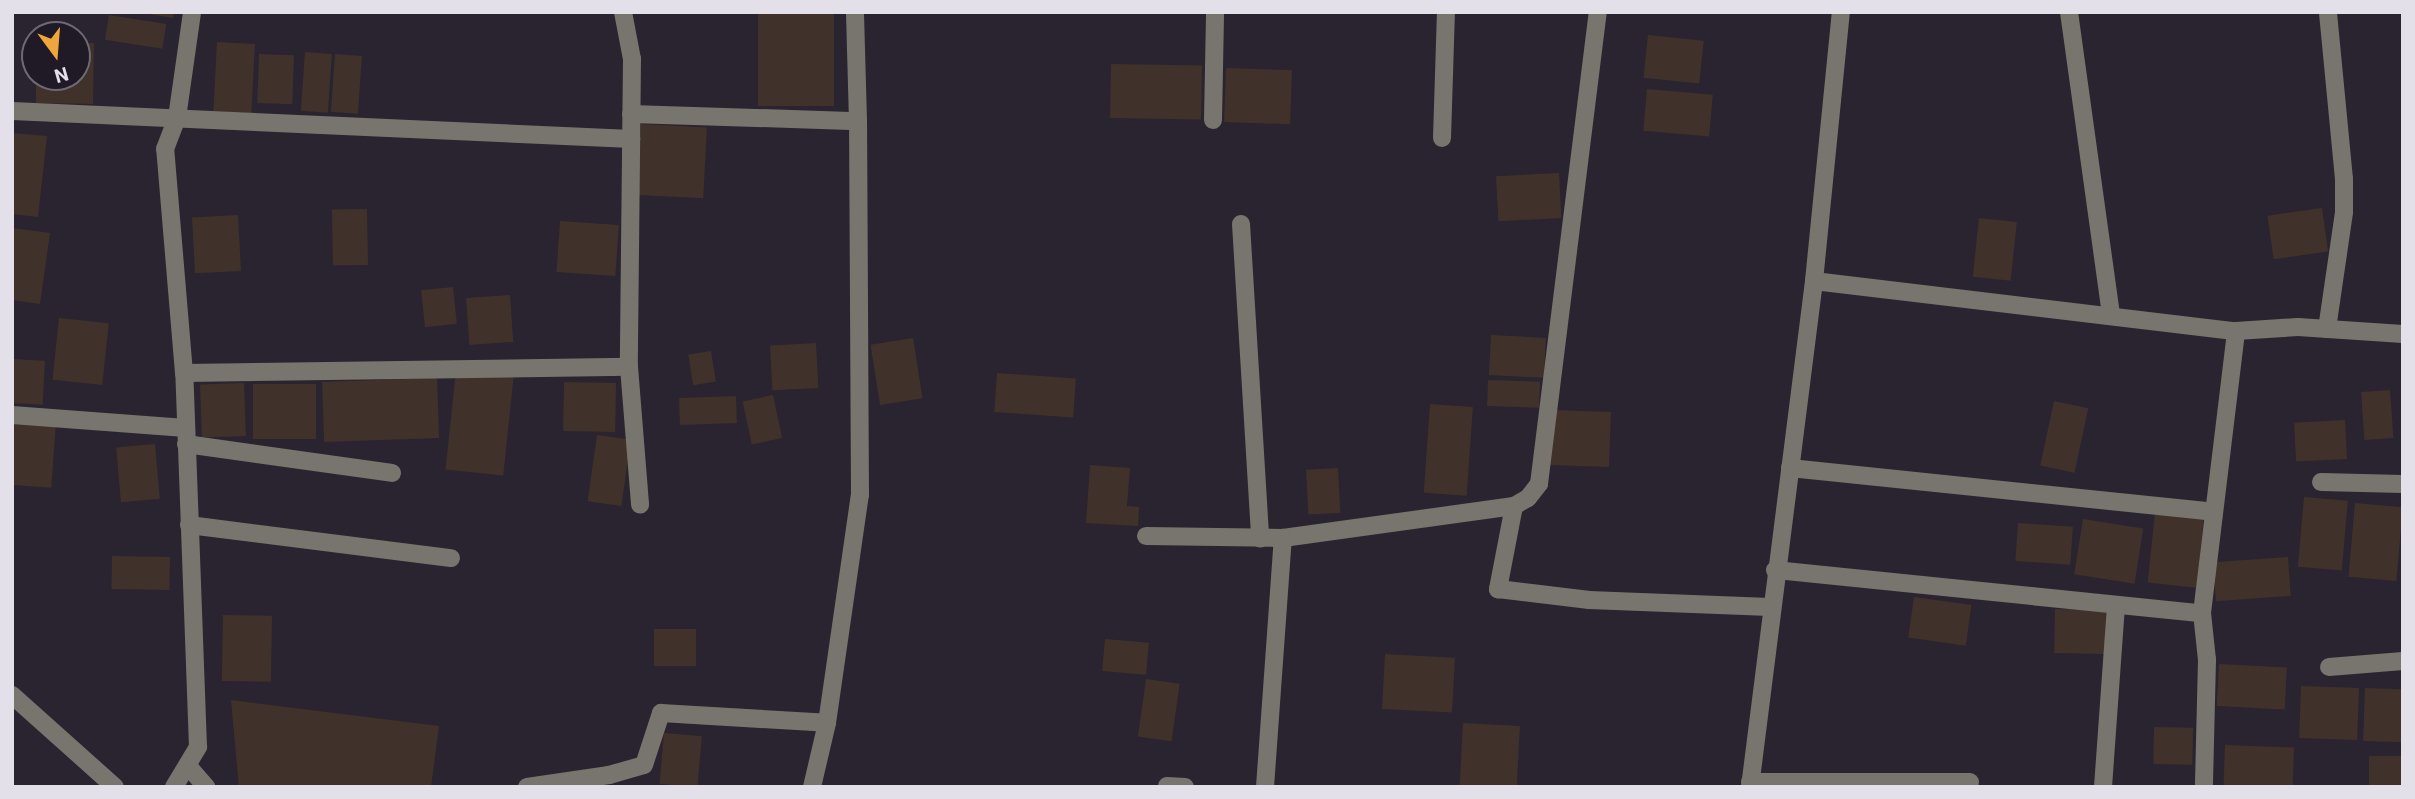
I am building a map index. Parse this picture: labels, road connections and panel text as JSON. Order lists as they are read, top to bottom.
{
  "north": "bottom"
}
